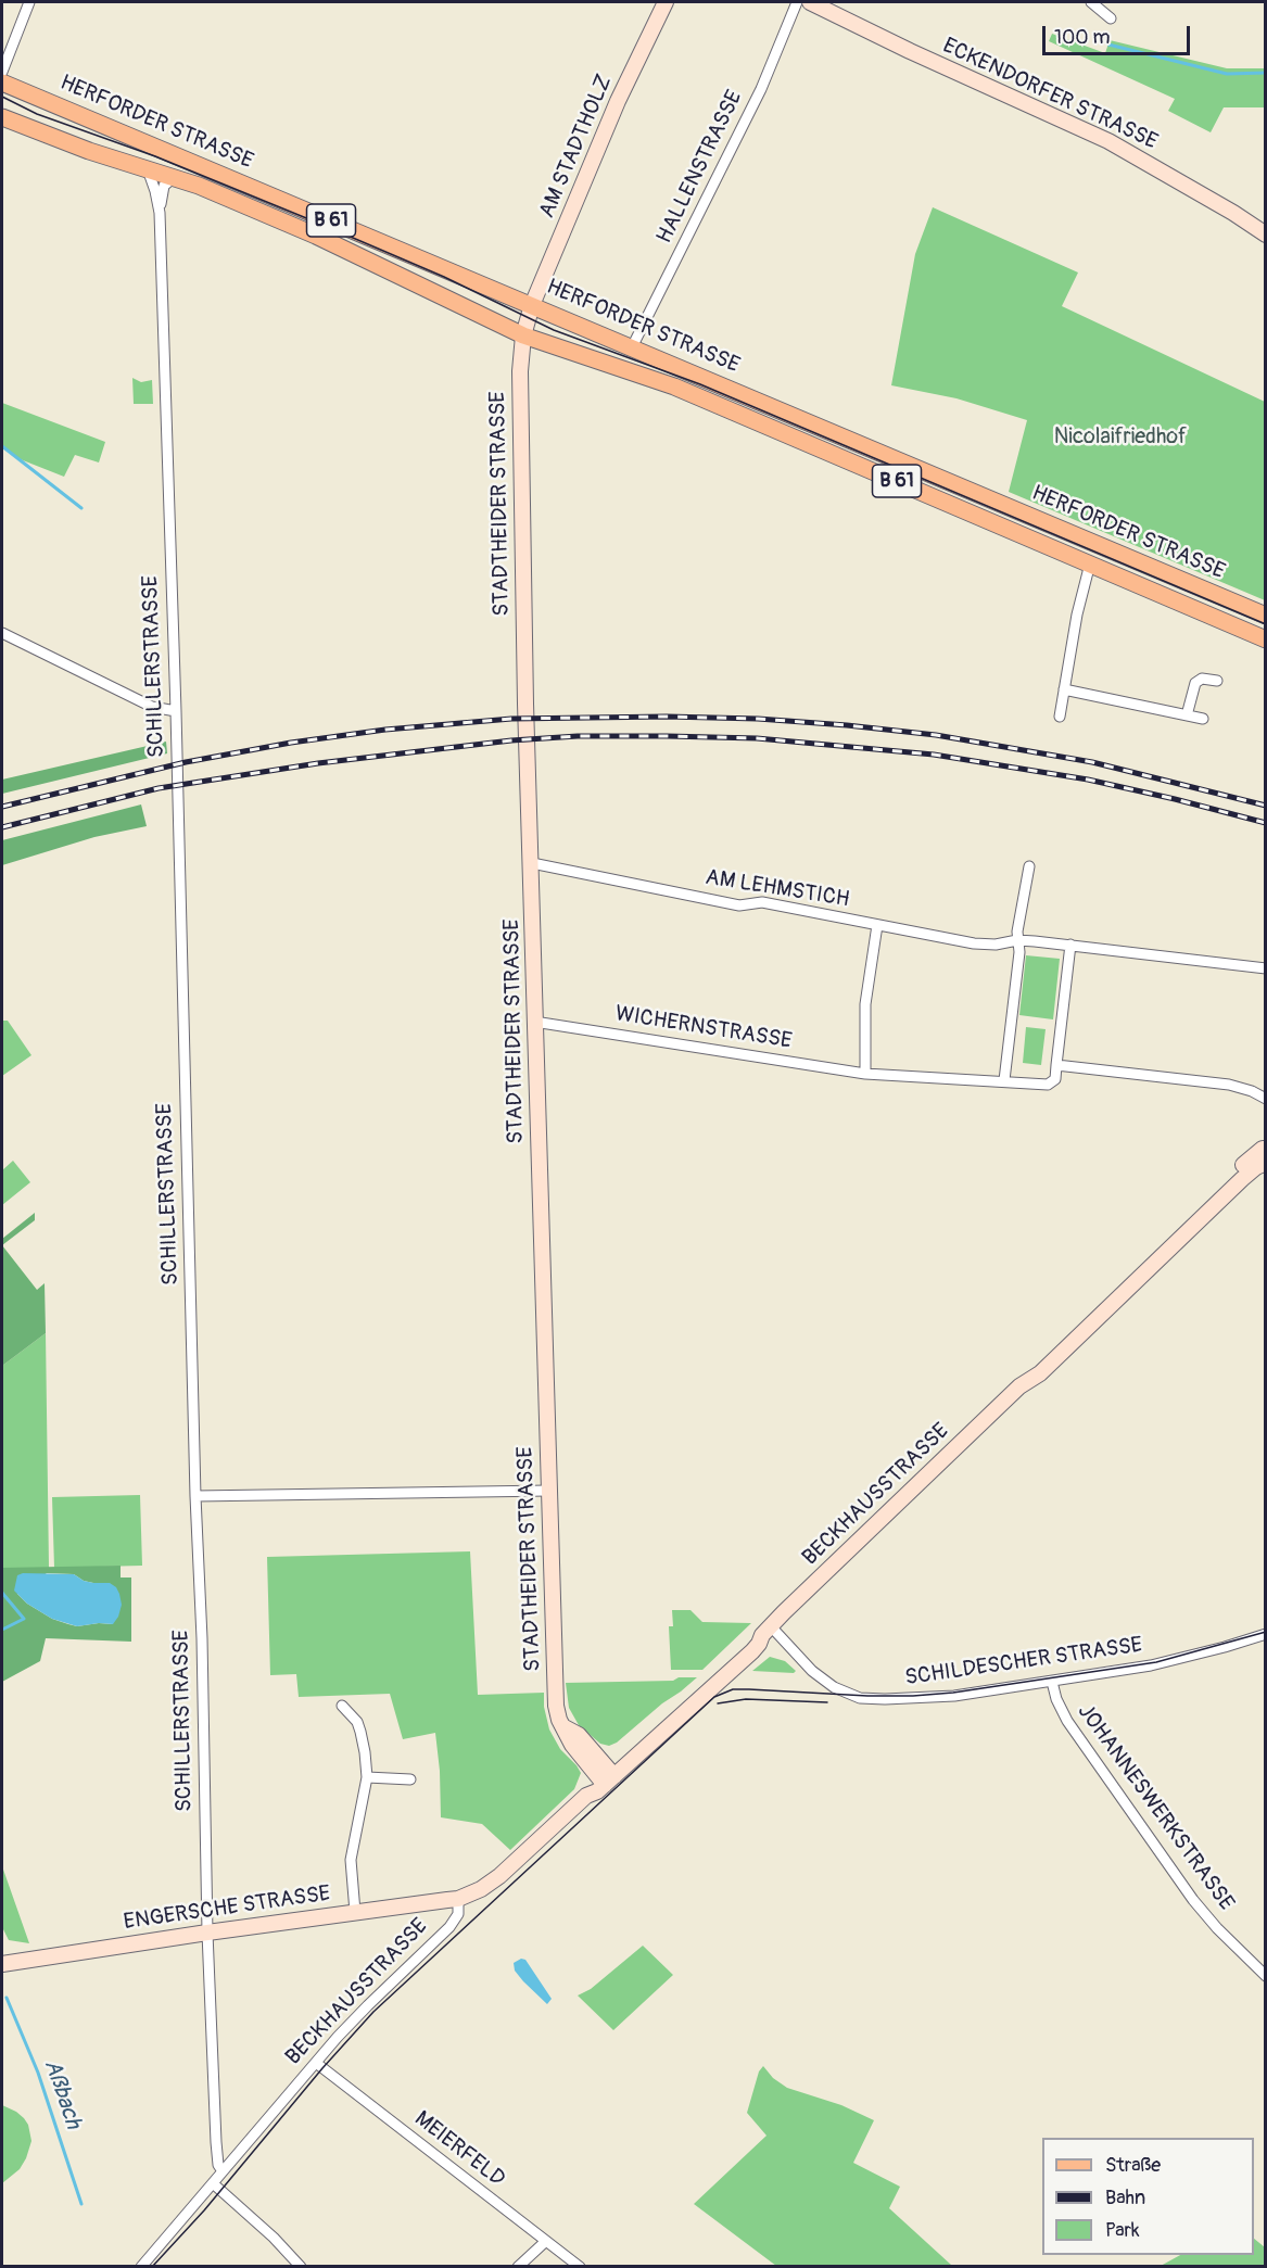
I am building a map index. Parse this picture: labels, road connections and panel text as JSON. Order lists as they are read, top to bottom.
{
  "streets": {
    "main road": [
      "ECKENDORFER STRASSE",
      "HERFORDER STRASSE",
      "AM STADTHOLZ",
      "B 61",
      "STADTHEIDER STRASSE",
      "BECKHAUSSTRASSE",
      "ENGERSCHE STRASSE"
    ],
    "street": [
      "HALLENSTRASSE",
      "SCHILLERSTRASSE",
      "AM LEHMSTICH",
      "WICHERNSTRASSE",
      "SCHILDESCHER STRASSE",
      "JOHANNESWERKSTRASSE",
      "MEIERFELD"
    ]
  },
  "crossings": [
    ["HERFORDER STRASSE", "AM STADTHOLZ"],
    ["HERFORDER STRASSE", "HALLENSTRASSE"],
    ["HERFORDER STRASSE", "STADTHEIDER STRASSE"],
    ["HERFORDER STRASSE", "SCHILLERSTRASSE"],
    ["AM STADTHOLZ", "STADTHEIDER STRASSE"],
    ["STADTHEIDER STRASSE", "AM LEHMSTICH"],
    ["STADTHEIDER STRASSE", "WICHERNSTRASSE"],
    ["STADTHEIDER STRASSE", "BECKHAUSSTRASSE"],
    ["SCHILLERSTRASSE", "BECKHAUSSTRASSE"],
    ["SCHILLERSTRASSE", "ENGERSCHE STRASSE"],
    ["BECKHAUSSTRASSE", "SCHILDESCHER STRASSE"],
    ["BECKHAUSSTRASSE", "ENGERSCHE STRASSE"],
    ["BECKHAUSSTRASSE", "MEIERFELD"],
    ["SCHILDESCHER STRASSE", "JOHANNESWERKSTRASSE"]
  ],
  "water": ["Aßbach"],
  "parks": ["Nicolaifriedhof"],
  "legend": ["Straße", "Bahn", "Park"],
  "scale_bar": "100 m"
}
